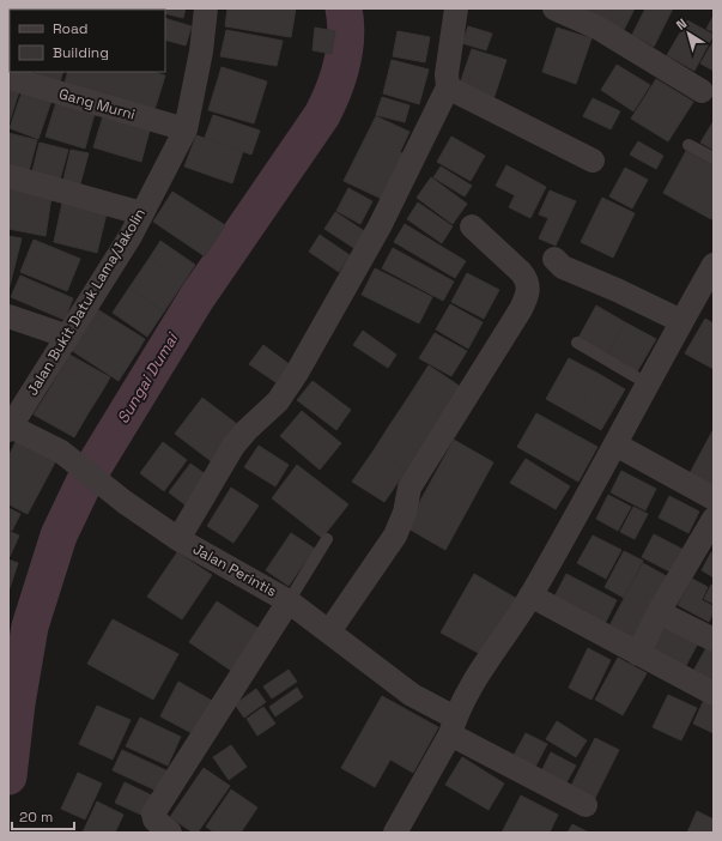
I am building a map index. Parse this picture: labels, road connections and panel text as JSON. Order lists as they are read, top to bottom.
{
  "streets": {
    "street": ["Gang Murni", "Jalan Bukit Datuk Lama/Jakolin", "Jalan Perintis"]
  },
  "crossings": [
    ["Gang Murni", "Jalan Bukit Datuk Lama/Jakolin"],
    ["Jalan Bukit Datuk Lama/Jakolin", "Jalan Perintis"]
  ],
  "water": ["Sungai Dumai"],
  "legend": ["Road", "Building"],
  "scale_bar": "20 m",
  "north": "top left"
}
